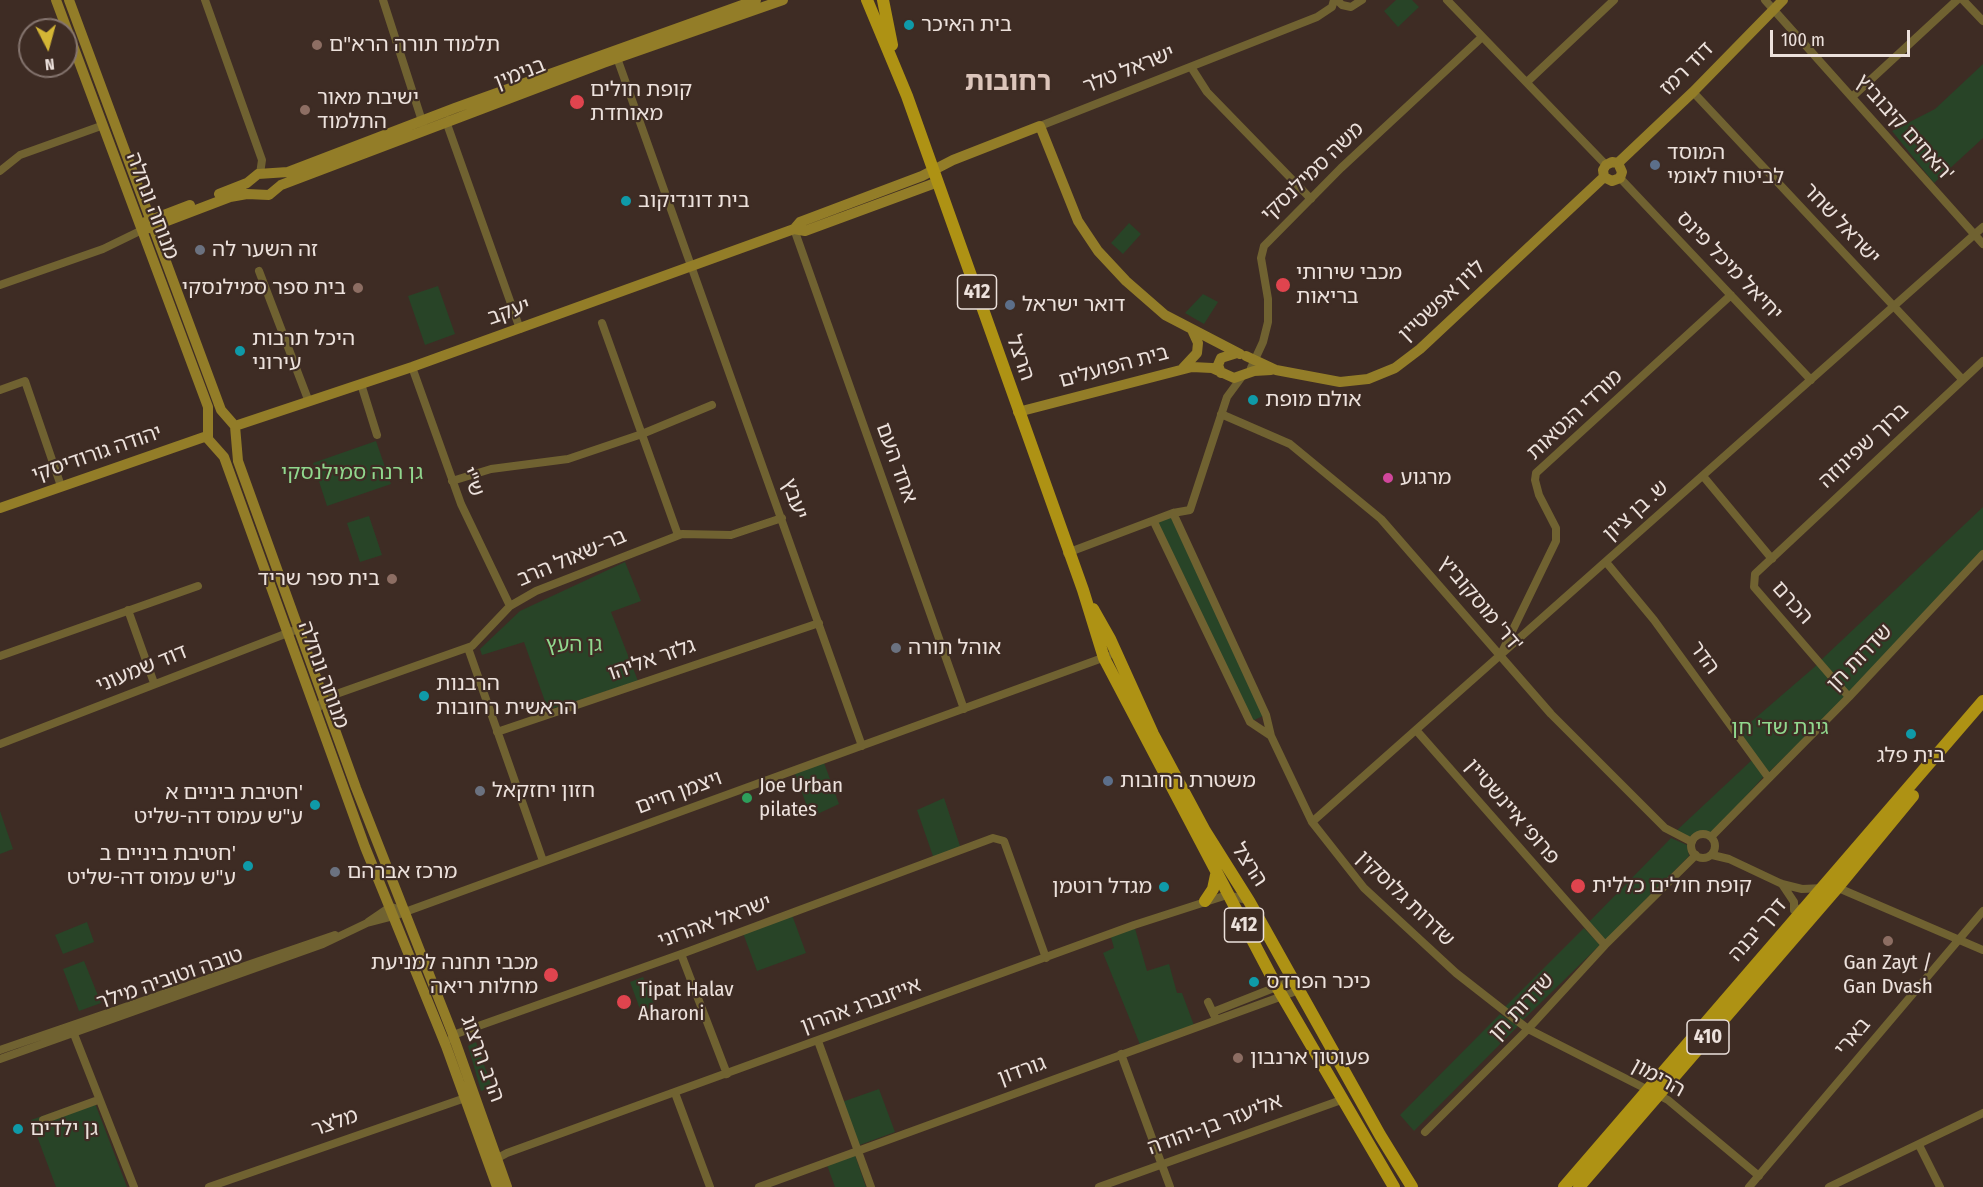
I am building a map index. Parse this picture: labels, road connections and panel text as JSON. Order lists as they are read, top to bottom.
{
  "streets": {
    "main road": [
      "412",
      "הרצל",
      "דרך יבנה",
      "410"
    ],
    "street": [
      "דוד רמז",
      "ישראל טלר",
      "בנימין",
      "האחים קיבוביץ'",
      "משה סמילנסקי",
      "מנוחה ונחלה",
      "ישראל שחר",
      "יחיאל מיכל פינס",
      "לוין אפשטיין",
      "יעקב",
      "בית הפועלים",
      "מורדי הגטאות",
      "ברוך שפינוזה",
      "יהודה גורודיסקי",
      "אחד העם",
      "ש\"י",
      "יעבץ",
      "ש. בן ציון",
      "בר-שאול הרב",
      "הכרם",
      "דר' מוסקוביץ'",
      "הדר",
      "שדרות חן",
      "גלזר אליהו",
      "דוד שמעוני",
      "ויצמן חיים",
      "פרופ׳ איינשטיין",
      "שדרות גלוסקין",
      "ישראל אהרוני",
      "טובה וטוביה מילר",
      "אייזנברג אהרון",
      "בארי",
      "הרב הרצוג",
      "גורדון",
      "הרימון",
      "מלצר",
      "אליעזר בן-יהודה"
    ]
  },
  "crossings": [
    ["דוד רמז", "האחים קיבוביץ'"],
    ["דוד רמז", "ישראל שחר"],
    ["דוד רמז", "יחיאל מיכל פינס"],
    ["דוד רמז", "לוין אפשטיין"],
    ["ישראל טלר", "לוין אפשטיין"],
    ["ישראל טלר", "יעקב"],
    ["ישראל טלר", "הרצל"],
    ["בנימין", "מנוחה ונחלה"],
    ["בנימין", "יעבץ"],
    ["האחים קיבוביץ'", "ש. בן ציון"],
    ["משה סמילנסקי", "לוין אפשטיין"],
    ["משה סמילנסקי", "בית הפועלים"],
    ["מנוחה ונחלה", "יעקב"],
    ["מנוחה ונחלה", "יהודה גורודיסקי"],
    ["מנוחה ונחלה", "בר-שאול הרב"],
    ["מנוחה ונחלה", "דוד שמעוני"],
    ["מנוחה ונחלה", "ויצמן חיים"],
    ["מנוחה ונחלה", "טובה וטוביה מילר"],
    ["מנוחה ונחלה", "הרב הרצוג"],
    ["ישראל שחר", "ברוך שפינוזה"],
    ["ישראל שחר", "ש. בן ציון"],
    ["יחיאל מיכל פינס", "לוין אפשטיין"],
    ["יחיאל מיכל פינס", "מורדי הגטאות"],
    ["יחיאל מיכל פינס", "ש. בן ציון"],
    ["לוין אפשטיין", "בית הפועלים"],
    ["יעקב", "הרצל"],
    ["יעקב", "יהודה גורודיסקי"],
    ["יעקב", "אחד העם"],
    ["יעקב", "ש\"י"],
    ["יעקב", "יעבץ"],
    ["הרצל", "בית הפועלים"],
    ["הרצל", "ויצמן חיים"],
    ["הרצל", "אייזנברג אהרון"],
    ["הרצל", "גורדון"],
    ["הרצל", "אליעזר בן-יהודה"],
    ["מורדי הגטאות", "ש. בן ציון"],
    ["מורדי הגטאות", "דר' מוסקוביץ'"],
    ["ברוך שפינוזה", "הכרם"],
    ["אחד העם", "ויצמן חיים"],
    ["ש\"י", "בר-שאול הרב"],
    ["יעבץ", "גלזר אליהו"],
    ["יעבץ", "ויצמן חיים"],
    ["ש. בן ציון", "הכרם"],
    ["ש. בן ציון", "דר' מוסקוביץ'"],
    ["ש. בן ציון", "הדר"],
    ["ש. בן ציון", "פרופ׳ איינשטיין"],
    ["ש. בן ציון", "שדרות גלוסקין"],
    ["הכרם", "שדרות חן"],
    ["דר' מוסקוביץ'", "שדרות חן"],
    ["הדר", "שדרות חן"],
    ["שדרות חן", "פרופ׳ איינשטיין"],
    ["שדרות חן", "שדרות גלוסקין"],
    ["שדרות חן", "הרימון"],
    ["ויצמן חיים", "טובה וטוביה מילר"],
    ["ויצמן חיים", "הרב הרצוג"],
    ["שדרות גלוסקין", "הרימון"],
    ["ישראל אהרוני", "אייזנברג אהרון"],
    ["ישראל אהרוני", "הרב הרצוג"],
    ["דרך יבנה", "הרימון"],
    ["טובה וטוביה מילר", "הרב הרצוג"],
    ["אייזנברג אהרון", "הרב הרצוג"],
    ["בארי", "הרימון"],
    ["הרב הרצוג", "מלצר"]
  ],
  "districts": ["רחובות"],
  "parks": ["גן רנה סמילנסקי", "גן העץ", "גינת שד' חן"],
  "places": [
    "בית האיכר",
    "תלמוד תורה הרא\"ם",
    "קופת חולים מאוחדת",
    "ישיבת מאור התלמוד",
    "המוסד לביטוח לאומי",
    "בית דונדיקוב",
    "זה השער לה",
    "מכבי שירותי בריאות",
    "בית ספר סמילנסקי",
    "דואר ישראל",
    "היכל תרבות עירוני",
    "אולם מופת",
    "מרגוע",
    "בית ספר שריד",
    "אוהל תורה",
    "הרבנות הראשית רחובות",
    "בית פלג",
    "משטרת רחובות",
    "חזון יחזקאל",
    "Joe Urban pilates",
    "חטיבת ביניים א' ע\"ש עמוס דה-שליט",
    "חטיבת ביניים ב' ע\"ש עמוס דה-שליט",
    "מרכז אברהם",
    "קופת חולים כללית",
    "מגדל רוטמן",
    "Gan Zayt / Gan Dvash",
    "מכבי תחנה למניעת מחלות ריאה",
    "כיכר הפרדס",
    "Tipat Halav Aharoni",
    "פעוטון ארנבון",
    "גן ילדים"
  ],
  "scale_bar": "100 m",
  "north": "bottom"
}
